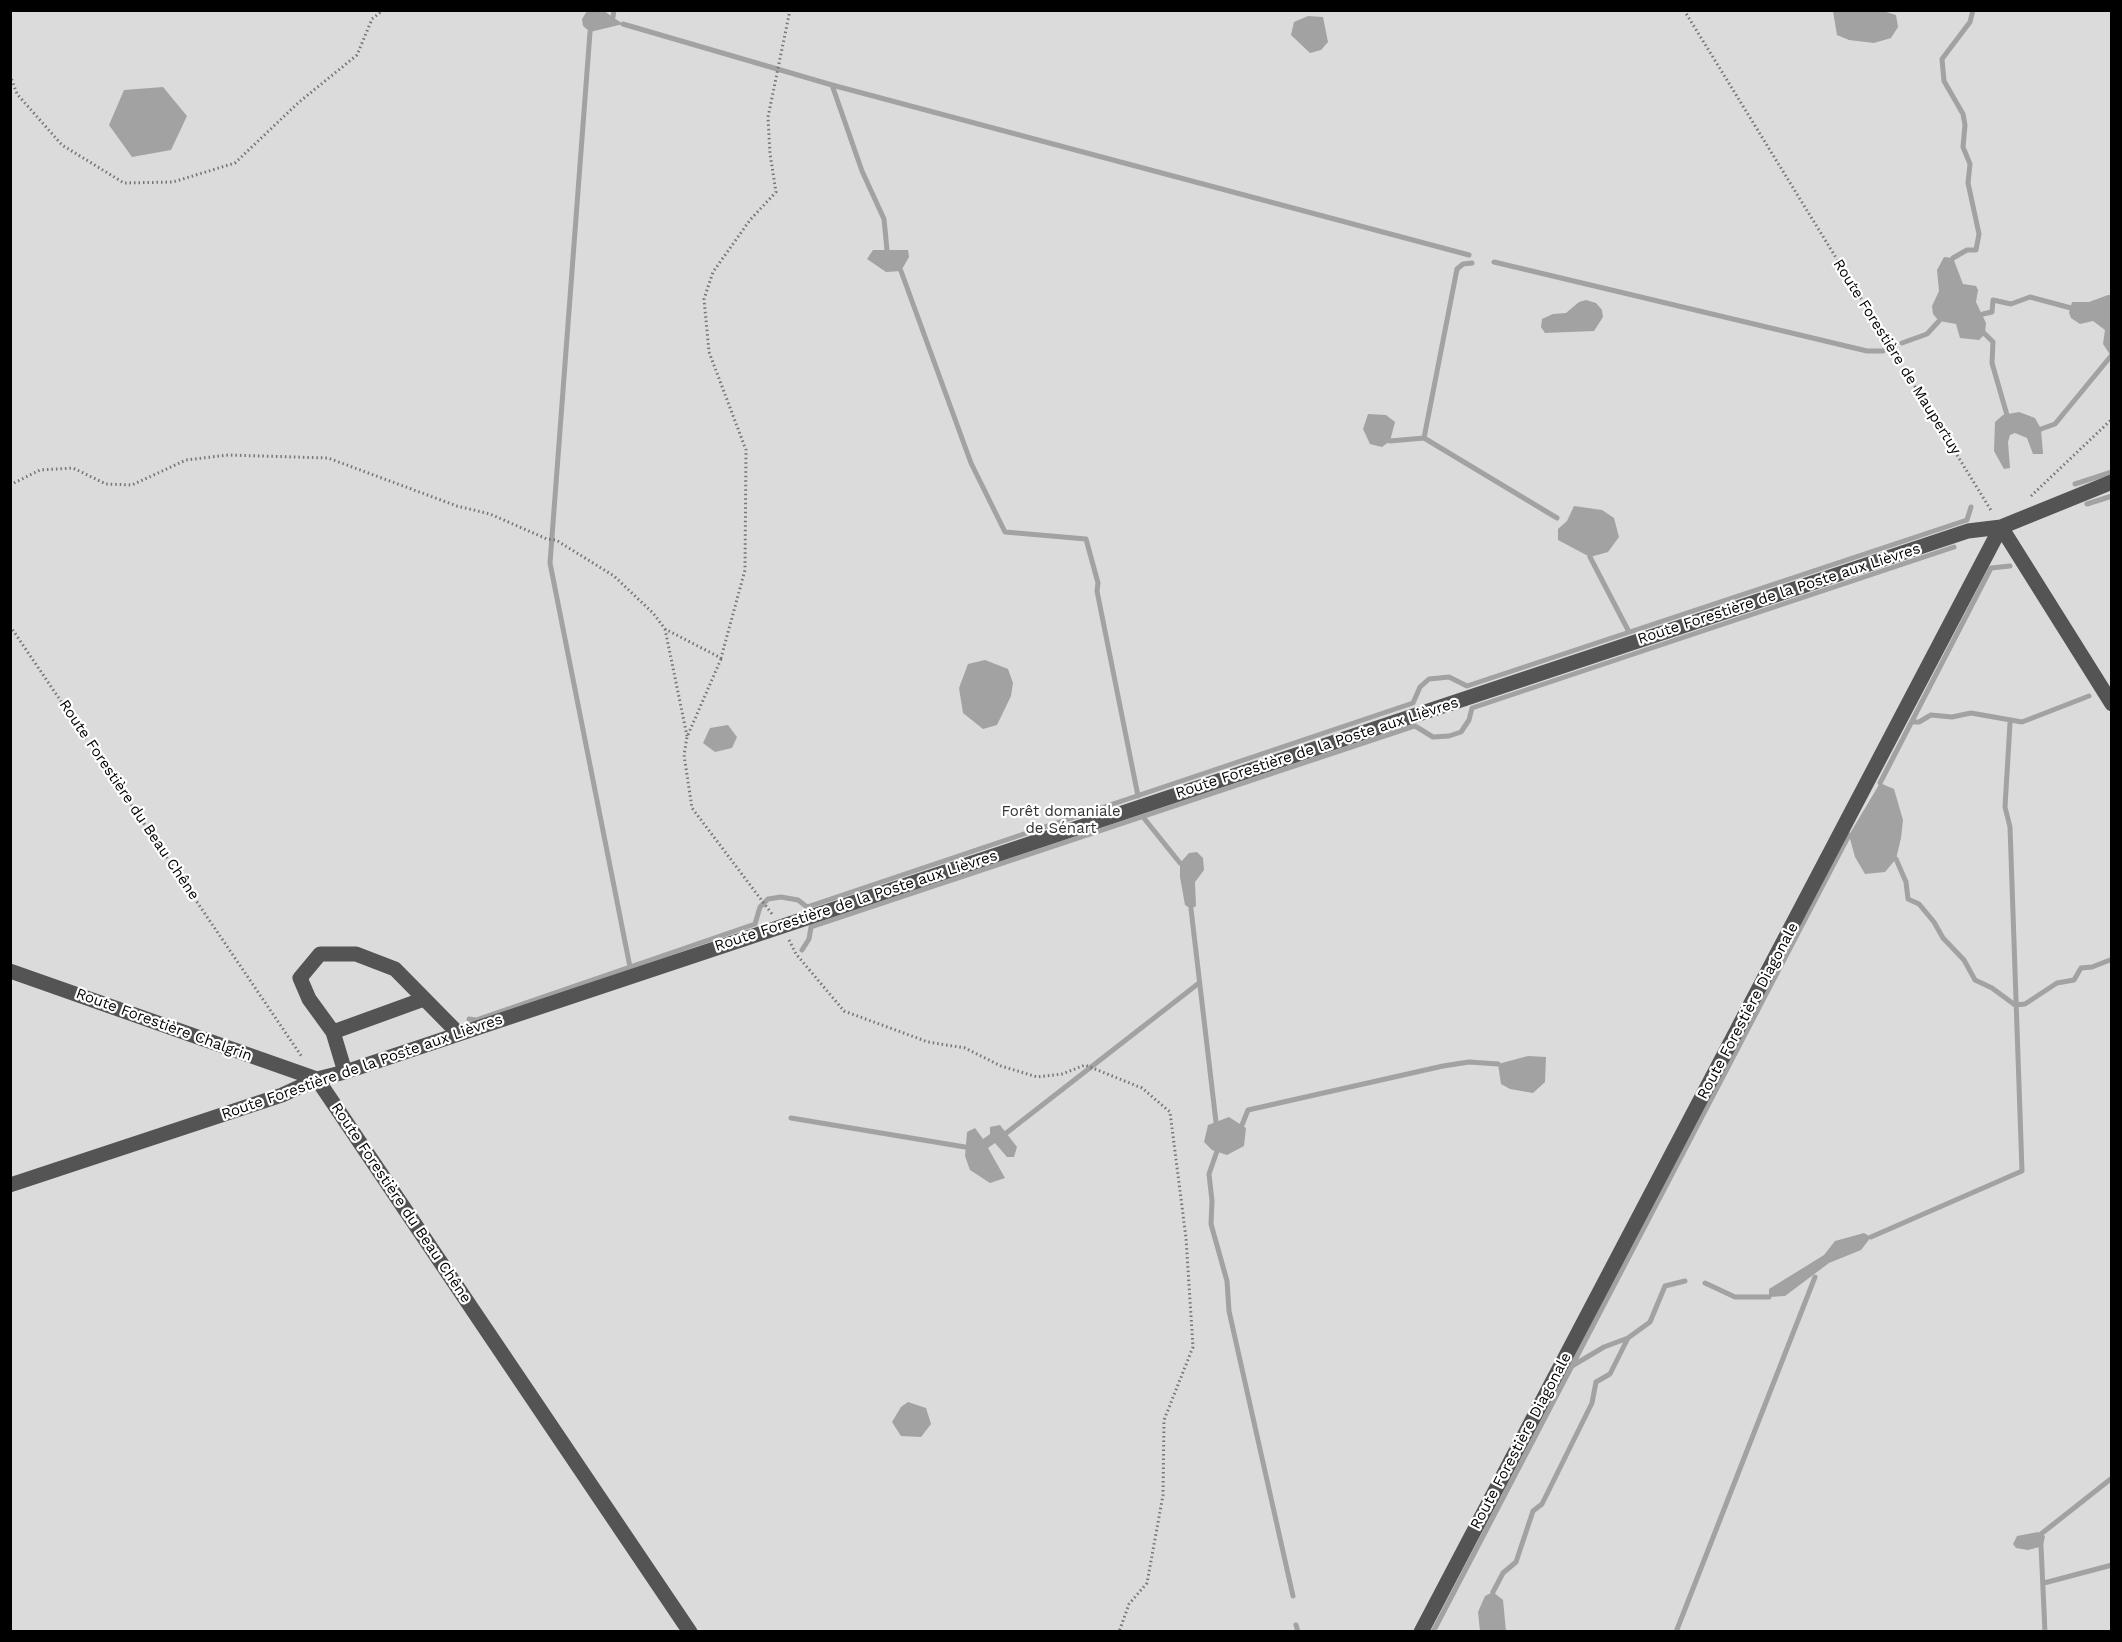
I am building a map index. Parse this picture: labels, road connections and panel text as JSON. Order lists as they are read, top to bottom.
{
  "streets": {
    "street": [
      "Route Forestière de la Poste aux Lièvres",
      "Route Forestière du Beau Chêne",
      "Route Forestière Diagonale",
      "Route Forestière Chalgrin"
    ],
    "path": ["Route Forestière de Maupertuy"]
  },
  "crossings": [
    ["Route Forestière de Maupertuy", "Route Forestière de la Poste aux Lièvres"],
    ["Route Forestière de Maupertuy", "Route Forestière Diagonale"],
    ["Route Forestière de la Poste aux Lièvres", "Route Forestière du Beau Chêne"],
    ["Route Forestière de la Poste aux Lièvres", "Route Forestière Diagonale"],
    ["Route Forestière de la Poste aux Lièvres", "Route Forestière Chalgrin"],
    ["Route Forestière du Beau Chêne", "Route Forestière Chalgrin"]
  ],
  "parks": ["Forêt domaniale de Sénart"]
}
